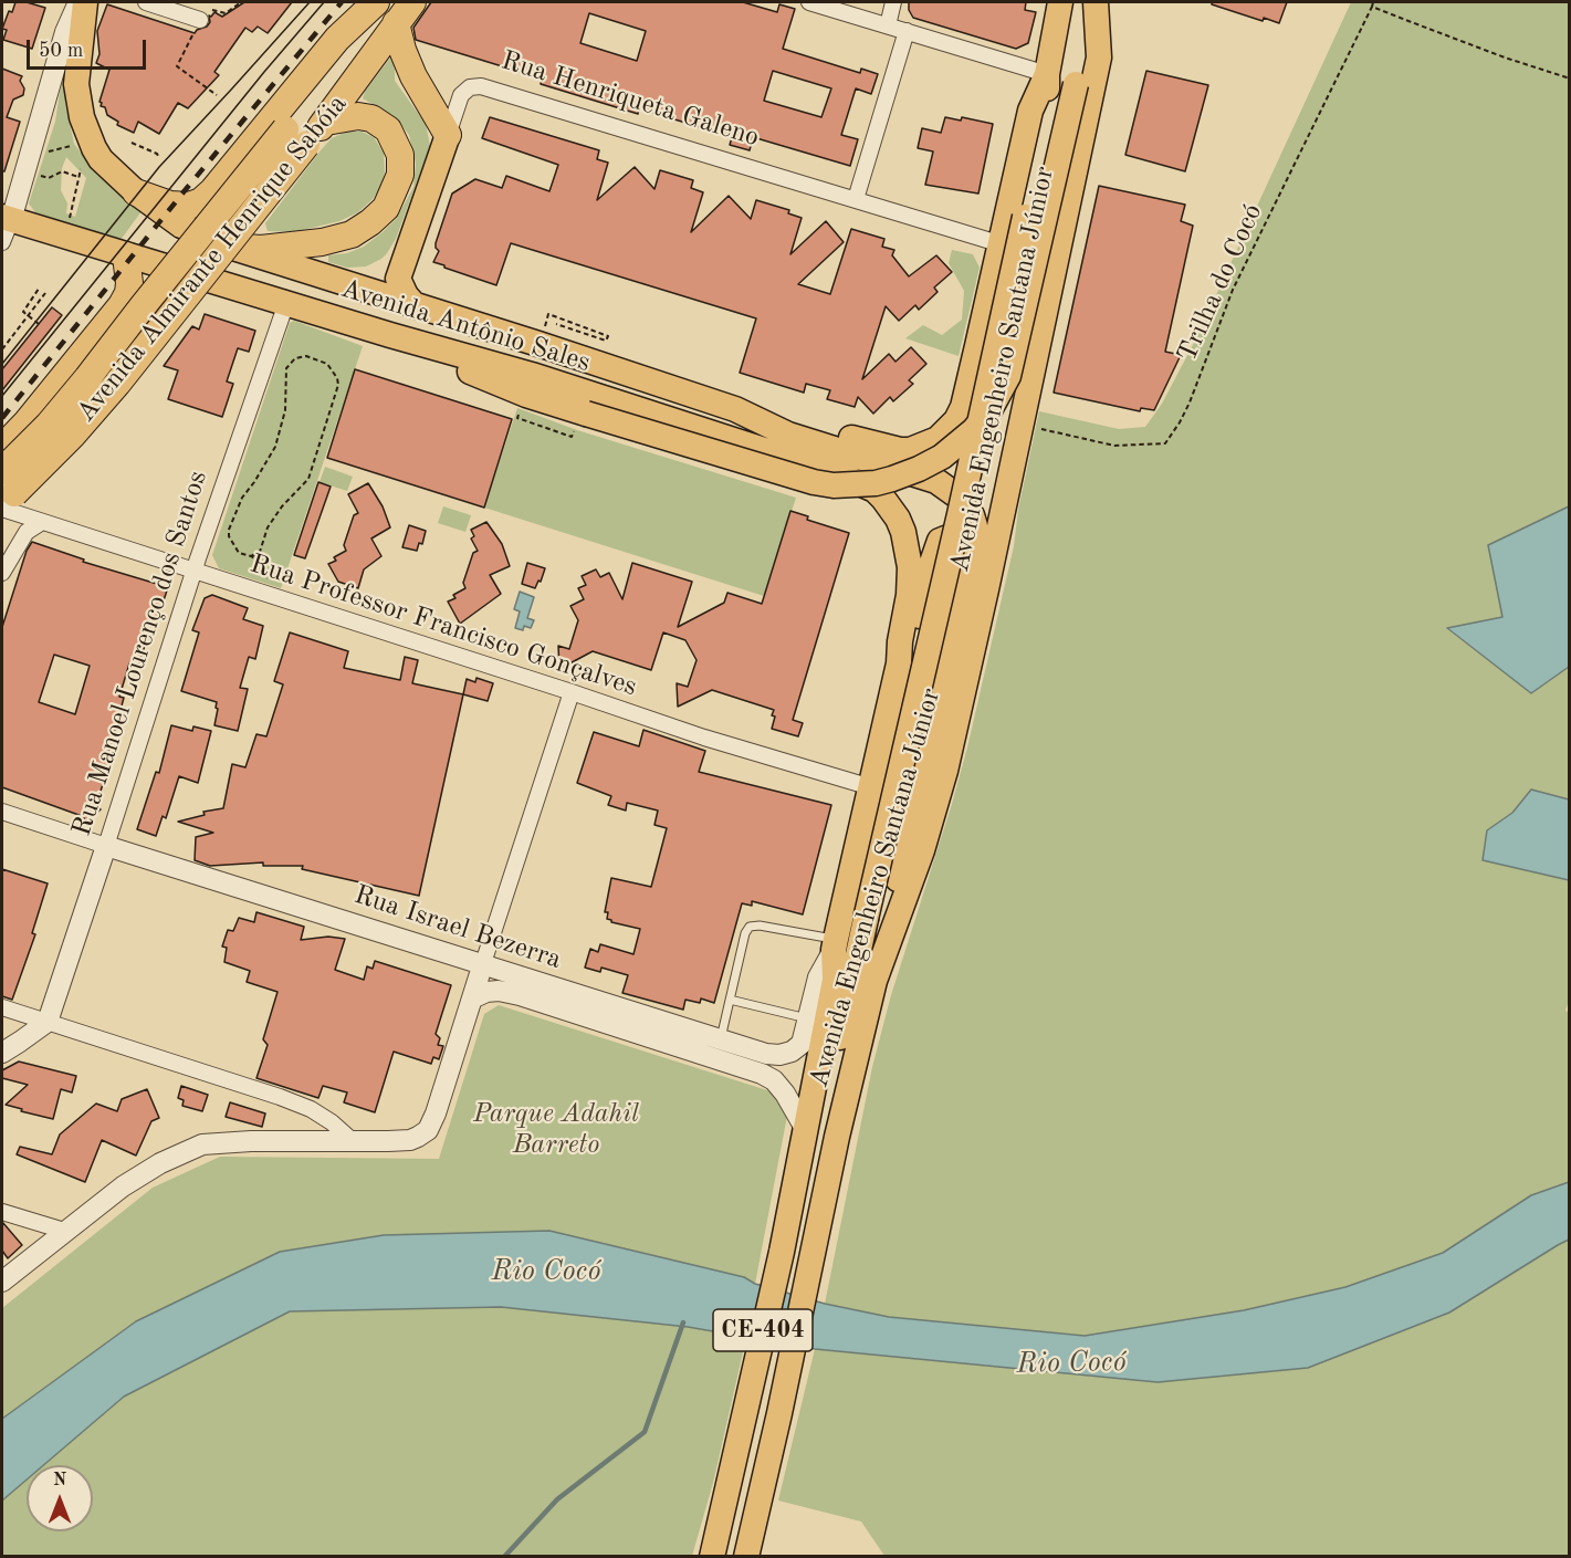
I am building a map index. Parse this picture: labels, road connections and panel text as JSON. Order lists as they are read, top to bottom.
{
  "streets": {
    "highway": ["Avenida Almirante Henrique Sabóia"],
    "main road": [
      "Rua Henriqueta Galeno",
      "Avenida Antônio Sales",
      "Avenida Engenheiro Santana Júnior",
      "CE-404"
    ],
    "street": ["Rua Professor Francisco Gonçalves", "Rua Manoel Lourenço dos Santos", "Rua Israel Bezerra"],
    "path": ["Trilha do Cocó"]
  },
  "crossings": [
    ["Rua Henriqueta Galeno", "Avenida Antônio Sales"],
    ["Avenida Almirante Henrique Sabóia", "Rua Professor Francisco Gonçalves"],
    ["Avenida Antônio Sales", "Avenida Engenheiro Santana Júnior"],
    ["Avenida Antônio Sales", "Rua Manoel Lourenço dos Santos"],
    ["Avenida Engenheiro Santana Júnior", "Rua Professor Francisco Gonçalves"],
    ["Avenida Engenheiro Santana Júnior", "Rua Israel Bezerra"],
    ["Rua Professor Francisco Gonçalves", "Rua Manoel Lourenço dos Santos"],
    ["Rua Manoel Lourenço dos Santos", "Rua Israel Bezerra"]
  ],
  "water": ["Rio Cocó"],
  "parks": ["Parque Adahil Barreto"],
  "scale_bar": "50 m",
  "north": "top"
}
